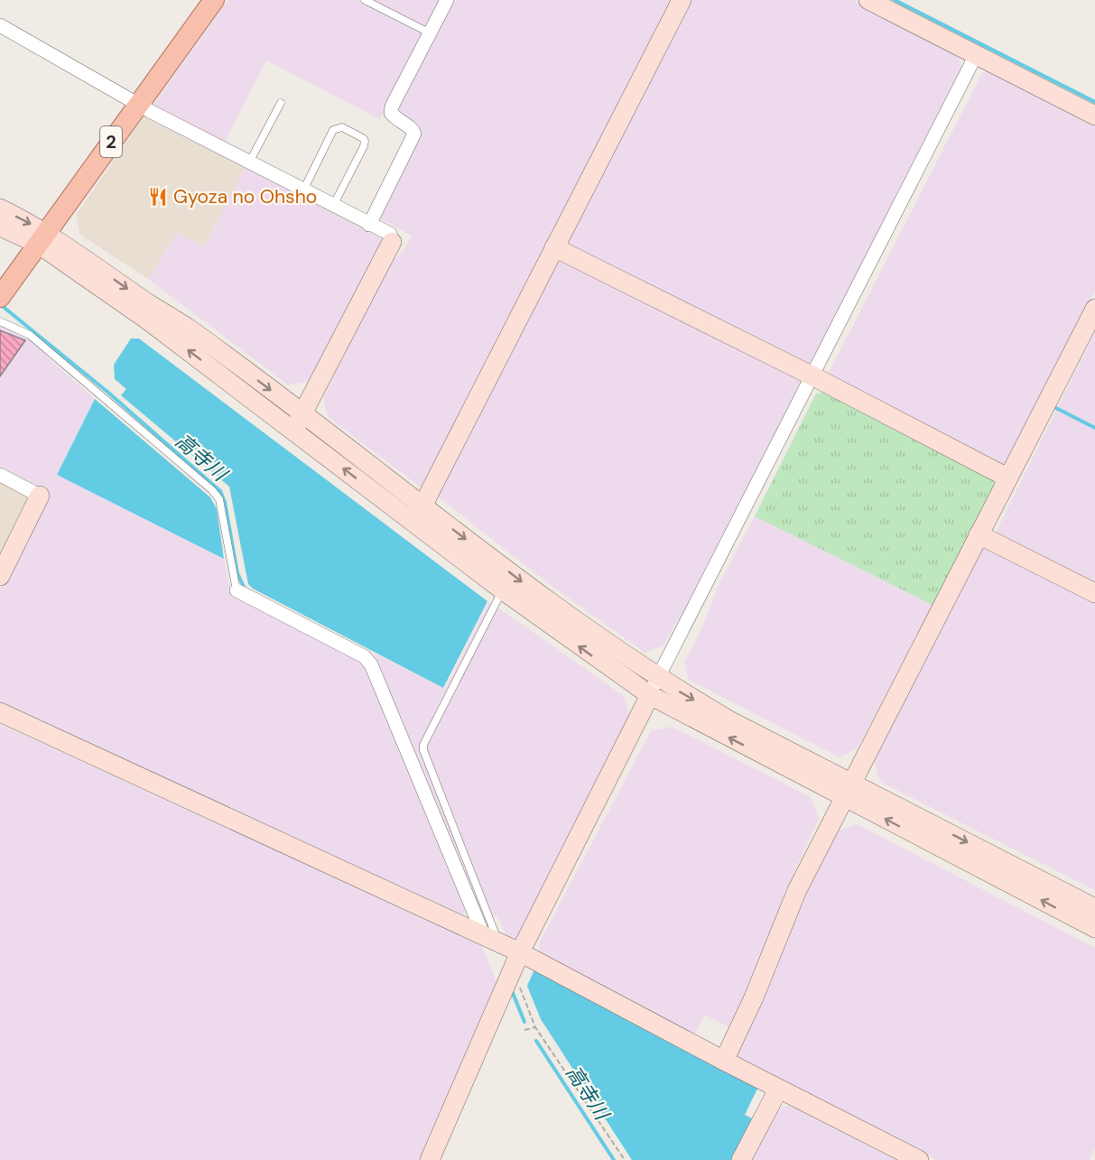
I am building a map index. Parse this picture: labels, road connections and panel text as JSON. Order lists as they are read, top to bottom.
{
  "streets": {
    "main road": ["2"]
  },
  "water": ["高寺川"],
  "places": {
    "restaurant": ["Gyoza no Ohsho"]
  }
}
